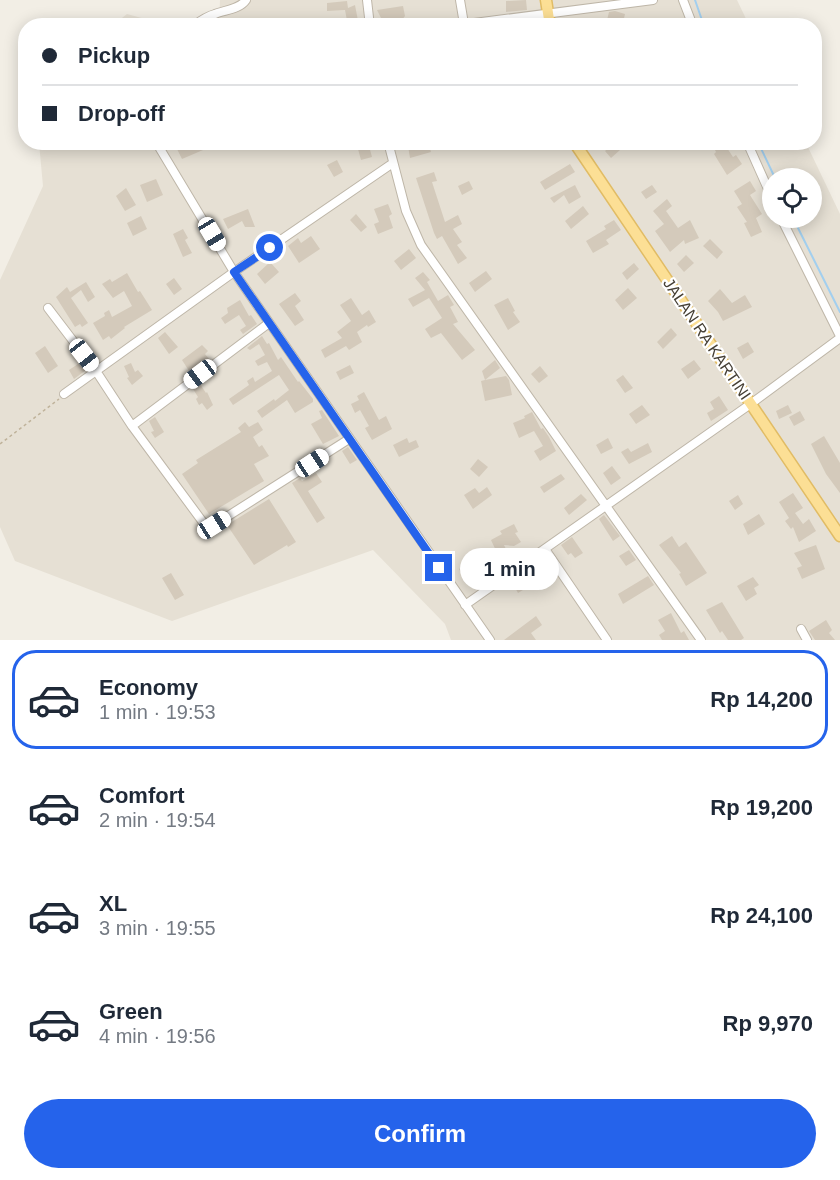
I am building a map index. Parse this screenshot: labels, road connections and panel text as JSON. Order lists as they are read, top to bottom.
{
  "streets": {
    "main road": ["JALAN RA KARTINI"]
  },
  "page": {
    "banner": ["Pickup", "Drop-off"],
    "bubble": "1 min",
    "list": [
      {
        "name": "Economy",
        "note": "1 min · 19:53",
        "value": "Rp 14,200"
      },
      {
        "name": "Comfort",
        "note": "2 min · 19:54",
        "value": "Rp 19,200"
      },
      {
        "name": "XL",
        "note": "3 min · 19:55",
        "value": "Rp 24,100"
      },
      {
        "name": "Green",
        "note": "4 min · 19:56",
        "value": "Rp 9,970"
      }
    ],
    "buttons": "Confirm"
  }
}
